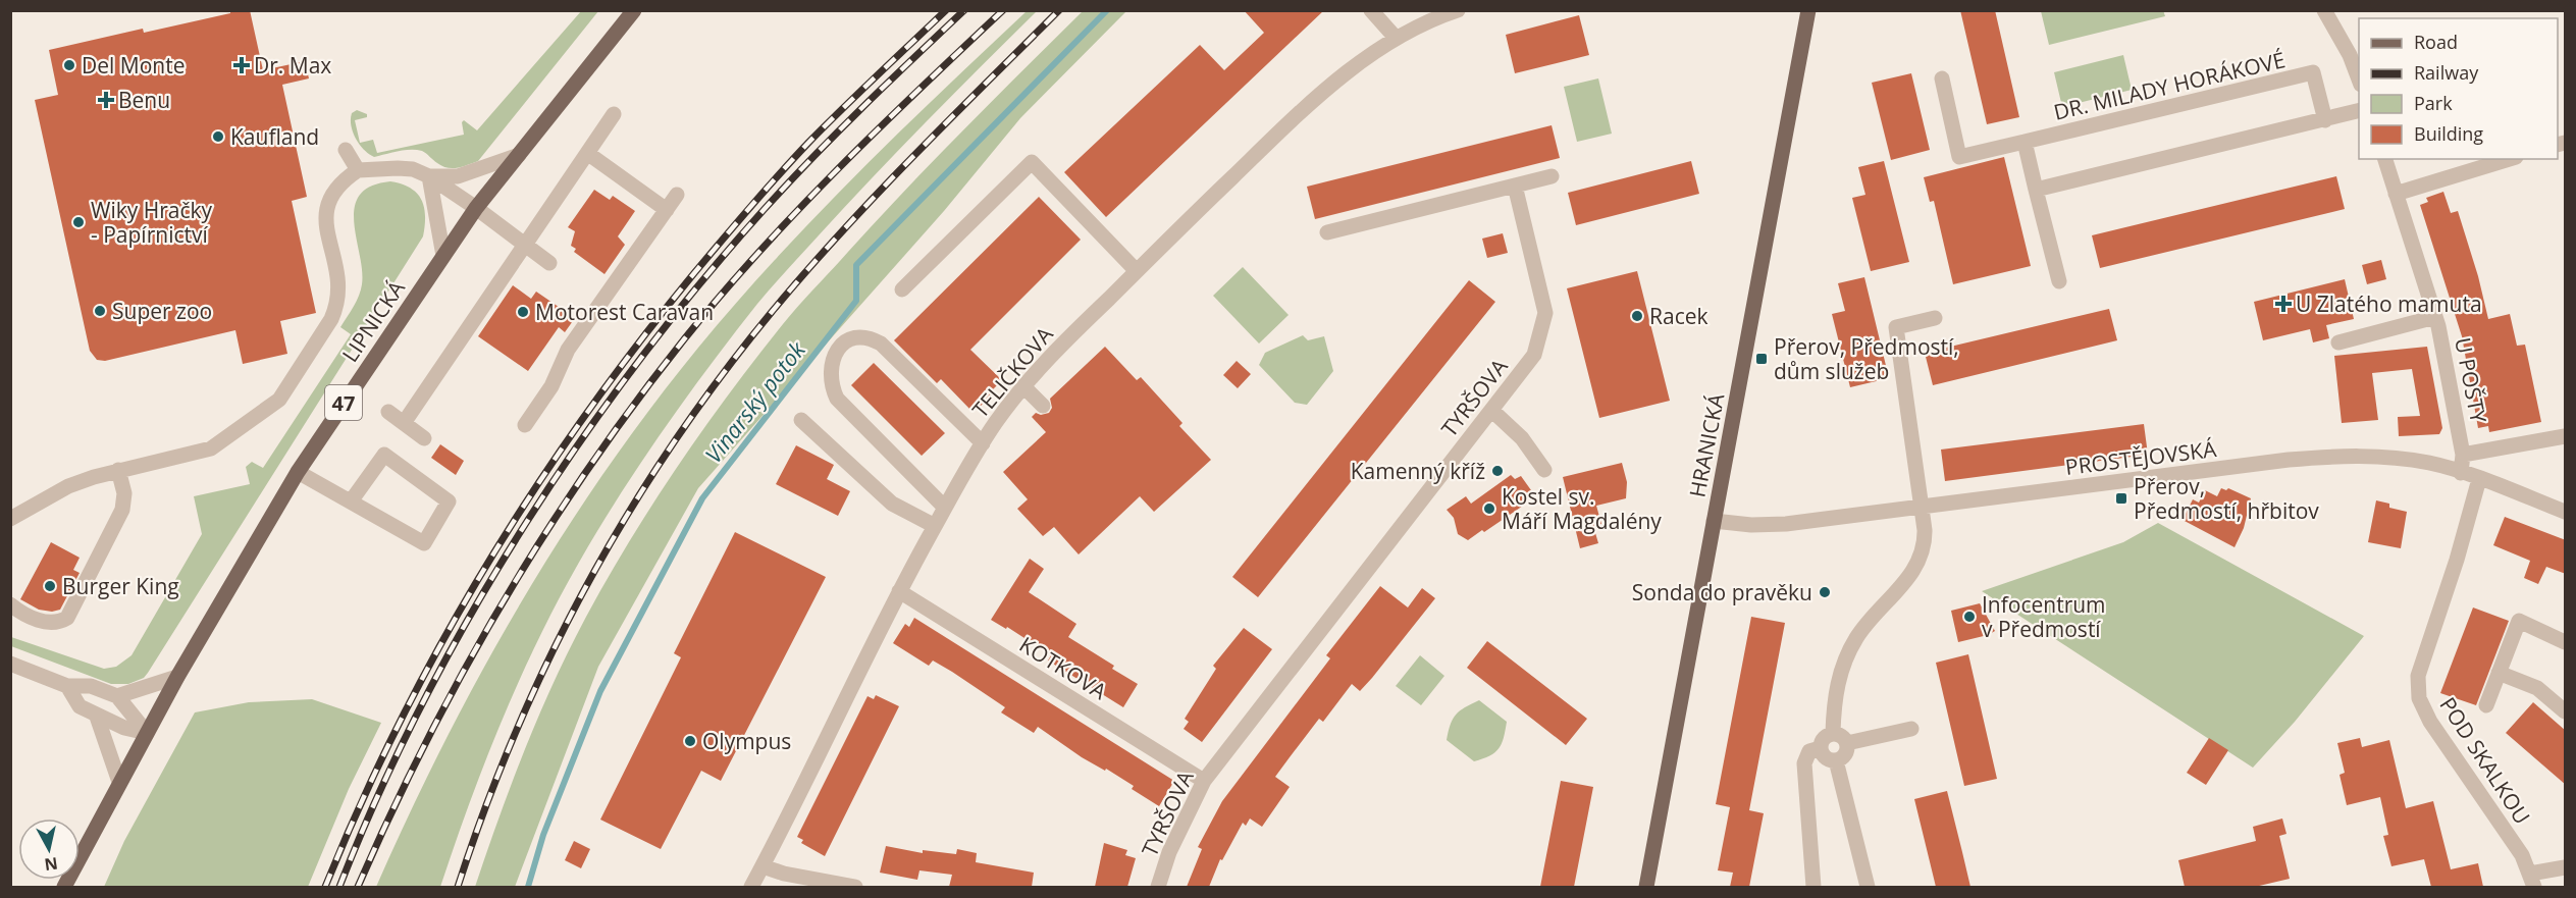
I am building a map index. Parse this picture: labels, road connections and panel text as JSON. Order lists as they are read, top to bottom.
{
  "streets": {
    "main road": ["LIPNICKÁ", "47", "HRANICKÁ"],
    "street": [
      "DR. MILADY HORÁKOVÉ",
      "TELIČKOVA",
      "U POŠTY",
      "TYRŠOVA",
      "PROSTĚJOVSKÁ",
      "KOTKOVA",
      "POD SKALKOU"
    ]
  },
  "crossings": [
    ["LIPNICKÁ", "47"],
    ["TELIČKOVA", "KOTKOVA"],
    ["U POŠTY", "PROSTĚJOVSKÁ"],
    ["TYRŠOVA", "KOTKOVA"],
    ["HRANICKÁ", "PROSTĚJOVSKÁ"],
    ["PROSTĚJOVSKÁ", "POD SKALKOU"]
  ],
  "water": ["Vinarský potok"],
  "places": {
    "other": [
      "Del Monte",
      "Kaufland",
      "Wiky Hračky - Papírnictví",
      "Super zoo",
      "Motorest Caravan",
      "Racek",
      "Kamenný kříž",
      "Kostel sv. Máří Magdalény",
      "Burger King",
      "Sonda do pravěku",
      "Infocentrum v Předmostí",
      "Olympus"
    ],
    "health": ["Dr. Max", "Benu", "U Zlatého mamuta"],
    "transit": ["Přerov, Předmostí, dům služeb", "Přerov, Předmostí, hřbitov"]
  },
  "legend": [
    "Road",
    "Railway",
    "Park",
    "Building"
  ],
  "north": "bottom"
}
